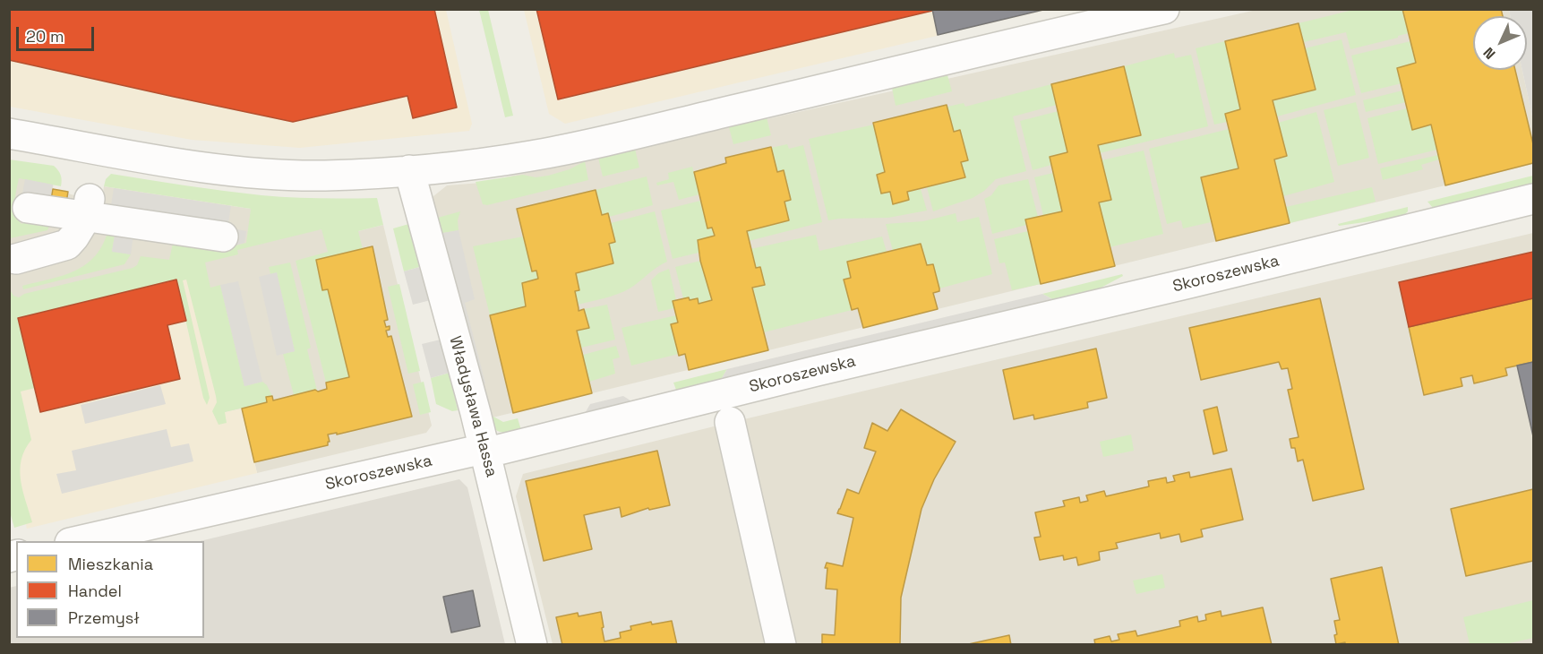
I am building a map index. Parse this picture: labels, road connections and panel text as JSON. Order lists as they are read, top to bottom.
{
  "streets": {
    "street": ["Skoroszewska", "Władysława Hassa"]
  },
  "crossings": [
    ["Skoroszewska", "Władysława Hassa"]
  ],
  "legend": ["Mieszkania", "Handel", "Przemysł"],
  "scale_bar": "20 m",
  "north": "bottom left"
}
